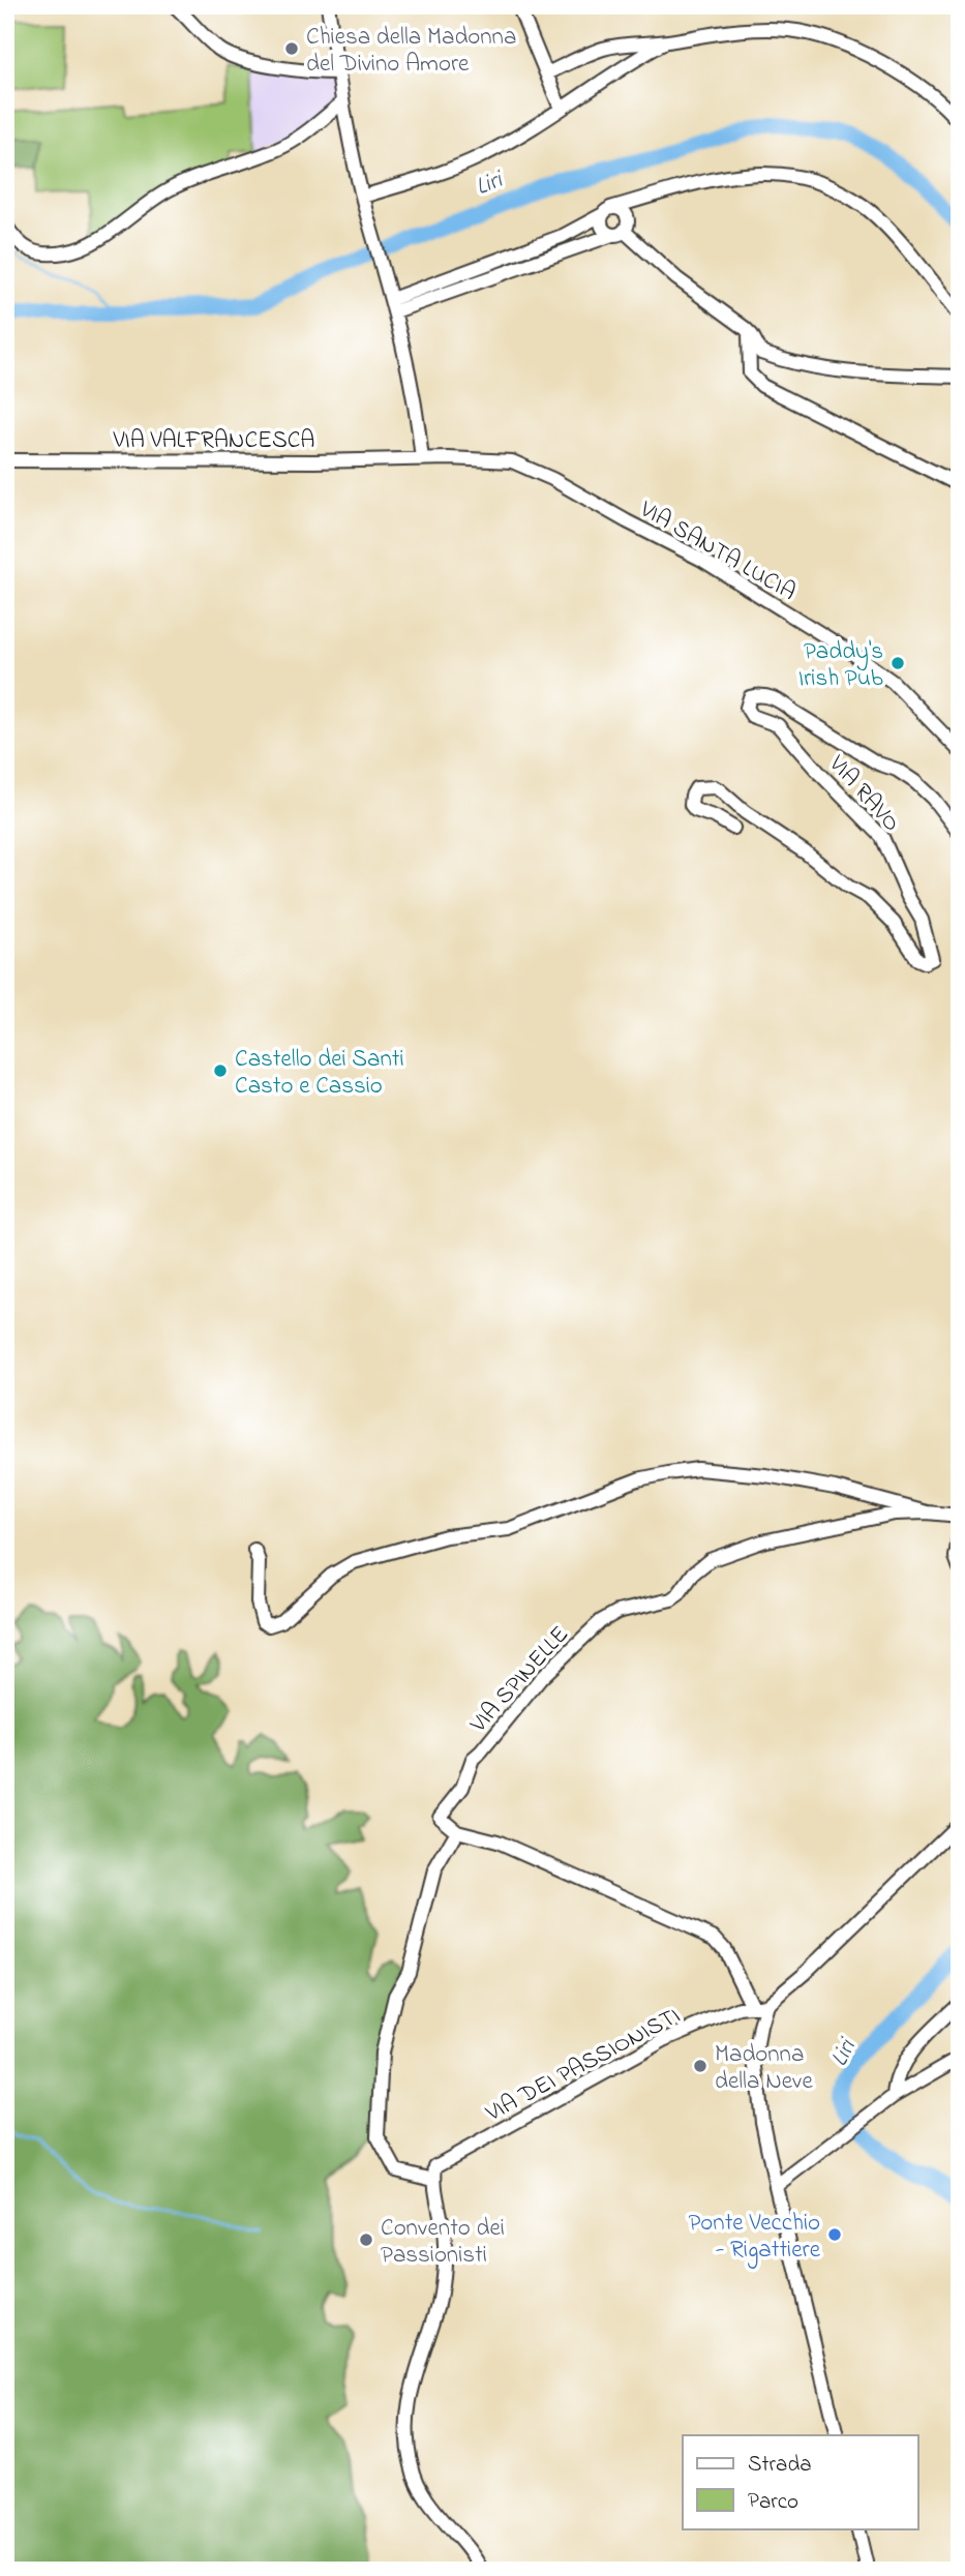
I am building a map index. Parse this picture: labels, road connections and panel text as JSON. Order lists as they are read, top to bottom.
{
  "streets": {
    "street": [
      "VIA VALFRANCESCA",
      "VIA SANTA LUCIA",
      "VIA RAVO",
      "VIA SPINELLE",
      "VIA DEI PASSIONISTI"
    ]
  },
  "crossings": [
    ["VIA VALFRANCESCA", "VIA SANTA LUCIA"]
  ],
  "water": ["Liri"],
  "places": [
    "Chiesa della Madonna del Divino Amore",
    "Paddy's Irish Pub",
    "Castello dei Santi Casto e Cassio",
    "Madonna della Neve",
    "Ponte Vecchio - Rigattiere",
    "Convento dei Passionisti"
  ],
  "legend": ["Strada", "Parco"]
}
